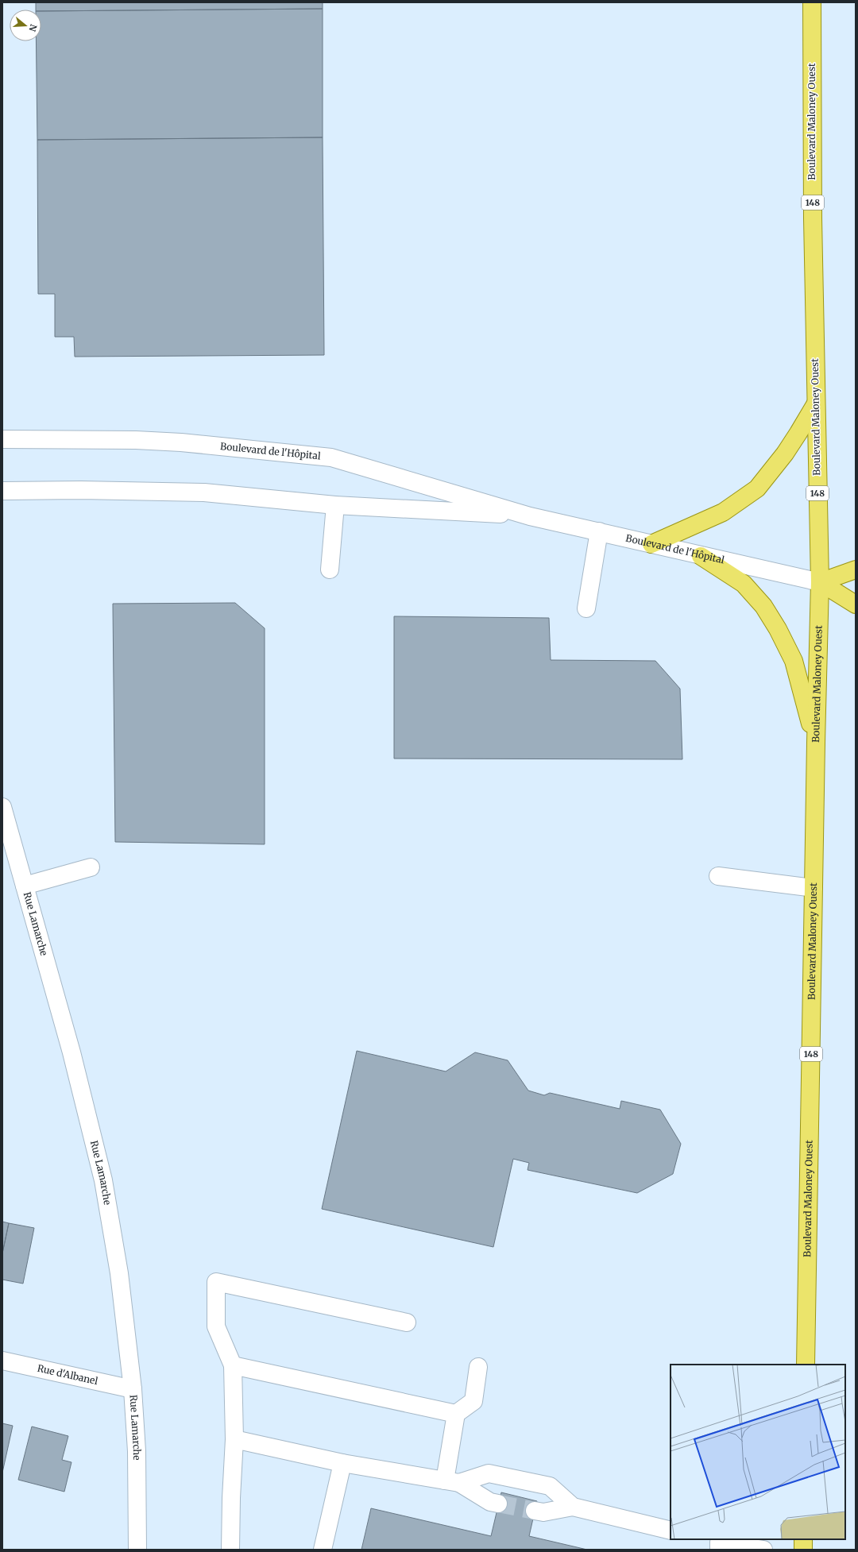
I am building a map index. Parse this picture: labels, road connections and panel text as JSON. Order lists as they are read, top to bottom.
{
  "streets": {
    "main road": ["Boulevard Maloney Ouest", "148", "Boulevard de l'Hôpital"],
    "street": ["Rue Lamarche", "Rue d'Albanel"]
  },
  "crossings": [
    ["Boulevard Maloney Ouest", "Boulevard de l'Hôpital"],
    ["Rue Lamarche", "Rue d'Albanel"]
  ],
  "north": "right"
}
